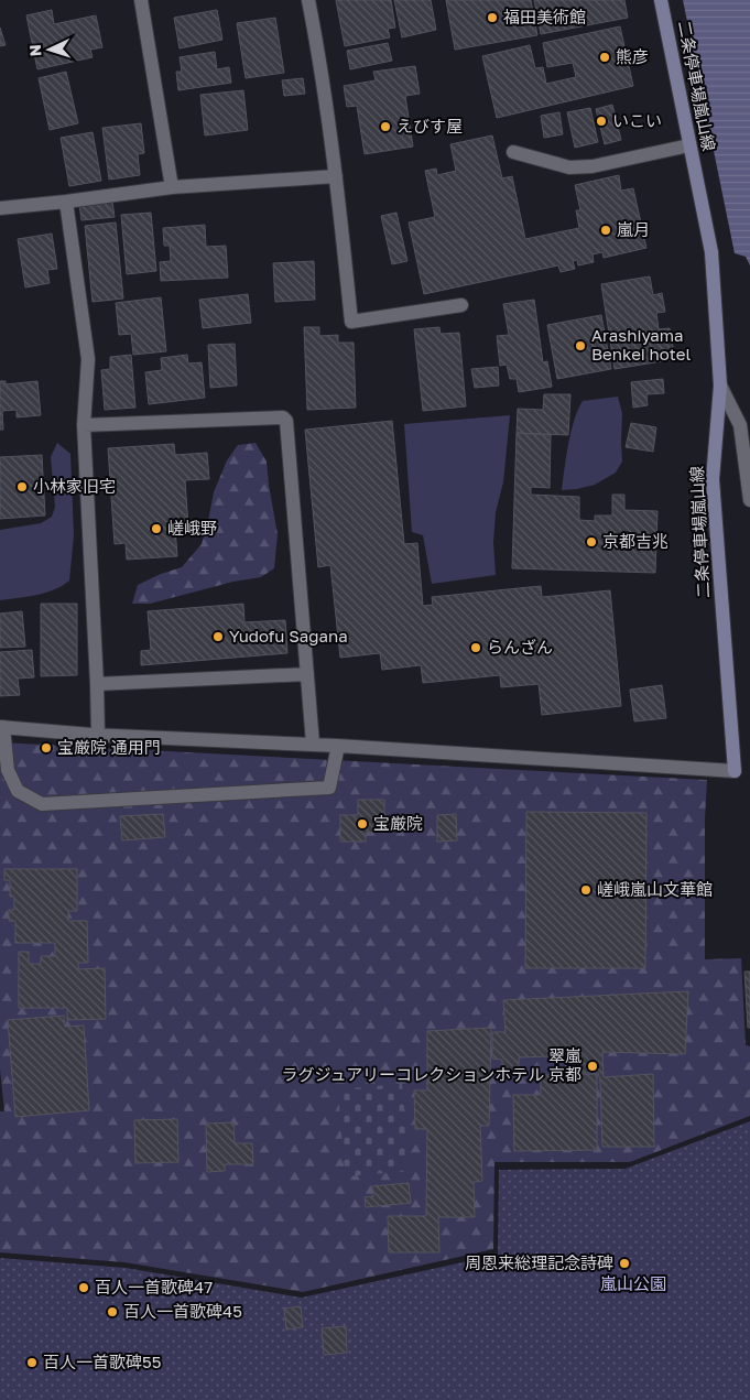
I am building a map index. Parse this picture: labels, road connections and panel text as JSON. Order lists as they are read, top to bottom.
{
  "streets": {
    "main road": ["二条停車場嵐山線"]
  },
  "parks": ["嵐山公園"],
  "places": [
    "福田美術館",
    "熊彦",
    "いこい",
    "えびす屋",
    "嵐月",
    "Arashiyama Benkei hotel",
    "小林家旧宅",
    "嵯峨野",
    "京都吉兆",
    "Yudofu Sagana",
    "らんざん",
    "宝厳院 通用門",
    "宝厳院",
    "嵯峨嵐山文華館",
    "翠嵐 ラグジュアリーコレクションホテル 京都",
    "周恩来総理記念詩碑",
    "百人一首歌碑47",
    "百人一首歌碑45",
    "百人一首歌碑55"
  ],
  "north": "left"
}
